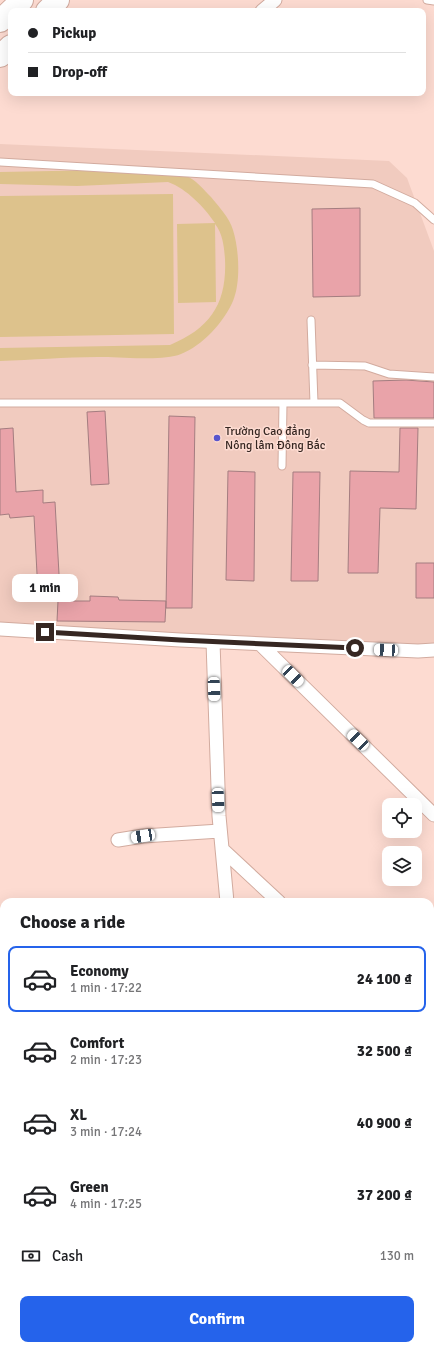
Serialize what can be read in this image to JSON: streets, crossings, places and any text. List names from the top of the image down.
{
  "places": ["Trường Cao đẳng Nông lâm Đông Bắc"],
  "page": {
    "banner": ["Pickup", "Drop-off"],
    "bubble": "1 min",
    "heading": "Choose a ride",
    "list": [
      {
        "name": "Economy",
        "note": "1 min · 17:22",
        "value": "24 100 ₫"
      },
      {
        "name": "Comfort",
        "note": "2 min · 17:23",
        "value": "32 500 ₫"
      },
      {
        "name": "XL",
        "note": "3 min · 17:24",
        "value": "40 900 ₫"
      },
      {
        "name": "Green",
        "note": "4 min · 17:25",
        "value": "37 200 ₫"
      }
    ],
    "pay": ["Cash", "130 m"],
    "buttons": "Confirm"
  }
}
